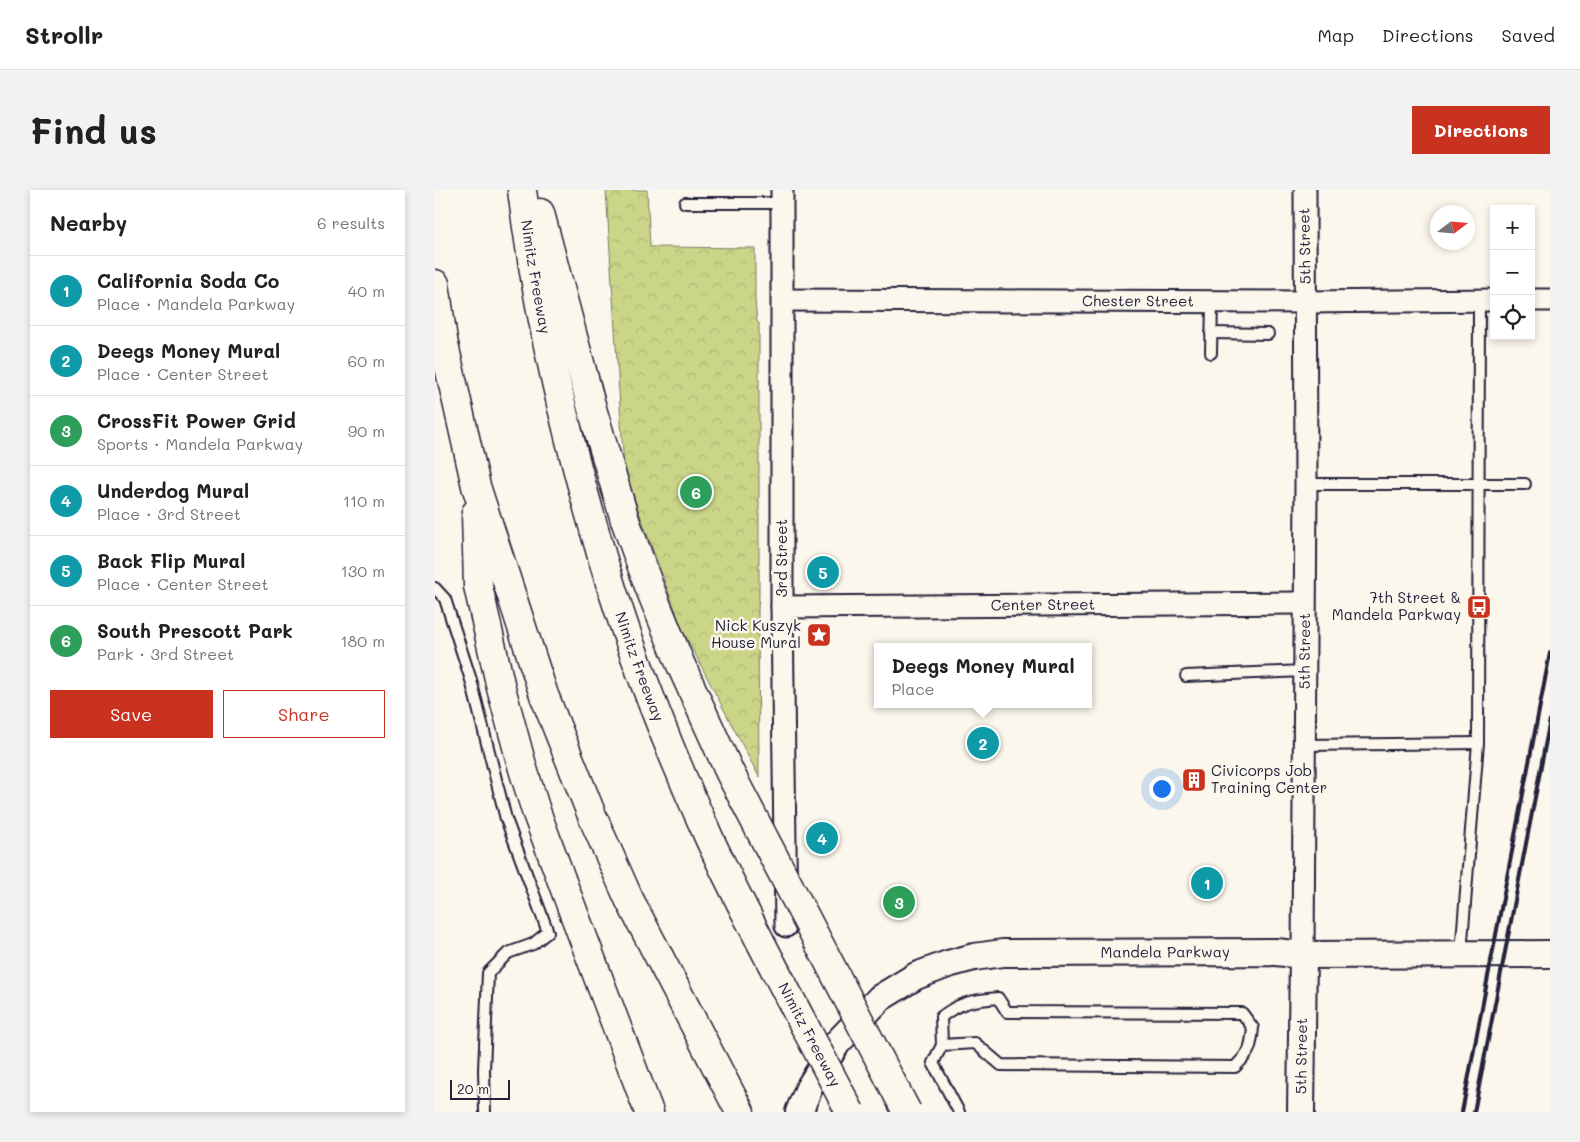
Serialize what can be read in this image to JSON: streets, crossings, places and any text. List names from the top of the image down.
{
  "streets": {
    "highway": ["Nimitz Freeway"],
    "street": [
      "5th Street",
      "Chester Street",
      "3rd Street",
      "Center Street",
      "Mandela Parkway"
    ]
  },
  "crossings": [
    ["5th Street", "Chester Street"],
    ["5th Street", "Center Street"],
    ["5th Street", "Mandela Parkway"],
    ["Chester Street", "3rd Street"],
    ["3rd Street", "Center Street"]
  ],
  "places": {
    "bus stop": ["7th Street & Mandela Parkway"],
    "place": ["Nick Kuszyk House Mural"],
    "building": ["Civicorps Job Training Center"]
  },
  "scale_bar": "20 m",
  "north": "right",
  "page": {
    "header": "Strollr",
    "nav": ["Map", "Directions", "Saved"],
    "buttons": [
      "Directions",
      ["Save", "Share"]
    ],
    "title": "Find us",
    "heading": ["Nearby", "6 results"],
    "map_buttons": ["+", "−"],
    "list": [
      {
        "mark": "1",
        "name": "California Soda Co",
        "note": "Place · Mandela Parkway",
        "value": "40 m"
      },
      {
        "mark": "2",
        "name": "Deegs Money Mural",
        "note": "Place · Center Street",
        "value": "60 m"
      },
      {
        "mark": "3",
        "name": "CrossFit Power Grid",
        "note": "Sports · Mandela Parkway",
        "value": "90 m"
      },
      {
        "mark": "4",
        "name": "Underdog Mural",
        "note": "Place · 3rd Street",
        "value": "110 m"
      },
      {
        "mark": "5",
        "name": "Back Flip Mural",
        "note": "Place · Center Street",
        "value": "130 m"
      },
      {
        "mark": "6",
        "name": "South Prescott Park",
        "note": "Park · 3rd Street",
        "value": "180 m"
      }
    ],
    "pins": [
      "6",
      "5",
      "2",
      "4",
      "1",
      "3"
    ],
    "popup": ["Deegs Money Mural", "Place"],
    "scale": "20 m"
  }
}
